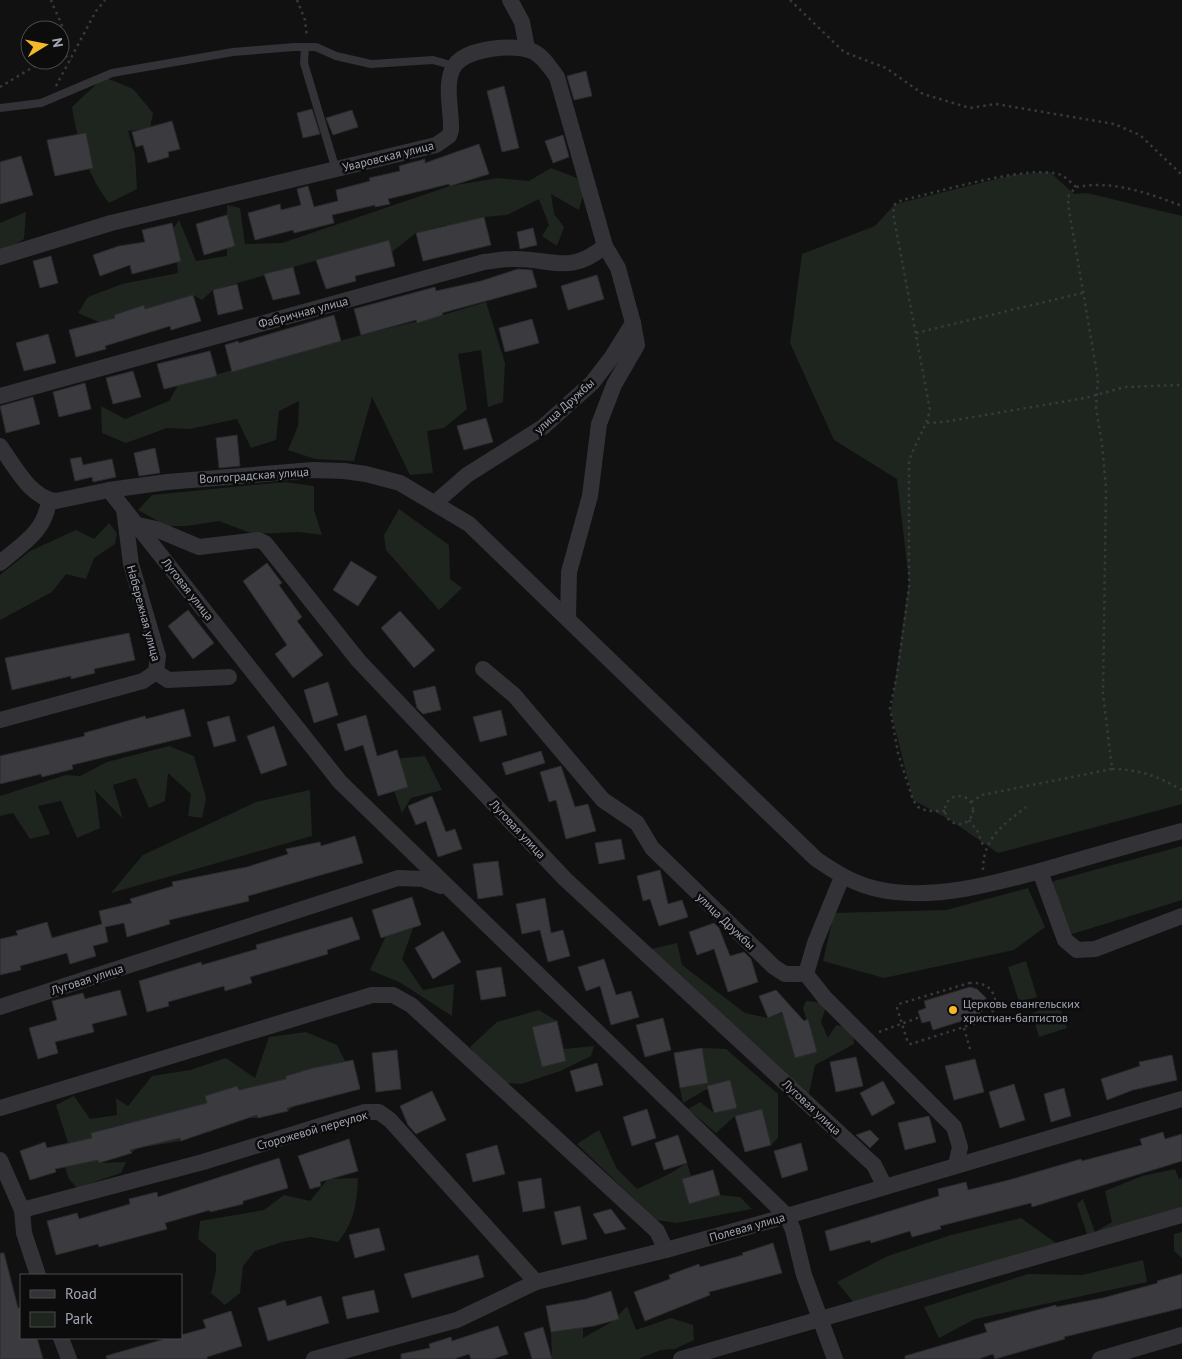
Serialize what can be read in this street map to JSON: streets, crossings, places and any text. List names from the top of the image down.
{
  "streets": {
    "street": [
      "Уваровская улица",
      "Фабричная улица",
      "улица Дружбы",
      "Волгоградская улица",
      "Луговая улица",
      "Набережная улица",
      "Сторожевой переулок",
      "Полевая улица"
    ]
  },
  "crossings": [
    ["улица Дружбы", "Волгоградская улица"],
    ["Волгоградская улица", "Луговая улица"],
    ["Луговая улица", "Набережная улица"],
    ["Луговая улица", "Полевая улица"],
    ["Сторожевой переулок", "Полевая улица"]
  ],
  "places": ["Церковь евангельских христиан-баптистов"],
  "legend": ["Road", "Park"],
  "north": "right"
}
